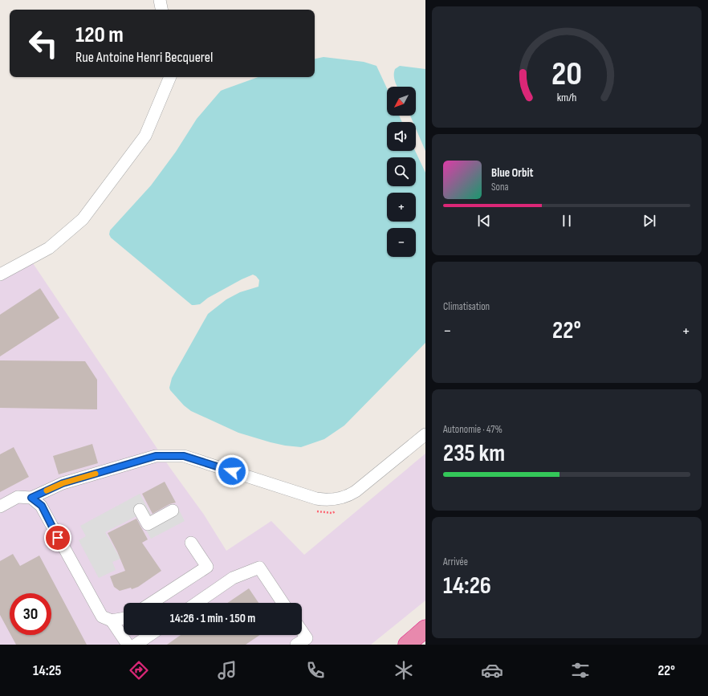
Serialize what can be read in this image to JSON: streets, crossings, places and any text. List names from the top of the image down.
{
  "north": "bottom left",
  "page": {
    "turn": ["120 m", "Rue Antoine Henri Becquerel"],
    "map_buttons": ["+", "−"],
    "song": ["Blue Orbit", "Sona"],
    "tile": [
      "Climatisation",
      ["Autonomie · 47%", "235 km"],
      ["Arrivée", "14:26"]
    ],
    "heat": ["−", "22°", "+"],
    "limit": "30",
    "trip": "14:26 · 1 min · 150 m",
    "tabs": ["14:25", "22°"],
    "gauge": ["20", "km/h"]
  }
}
